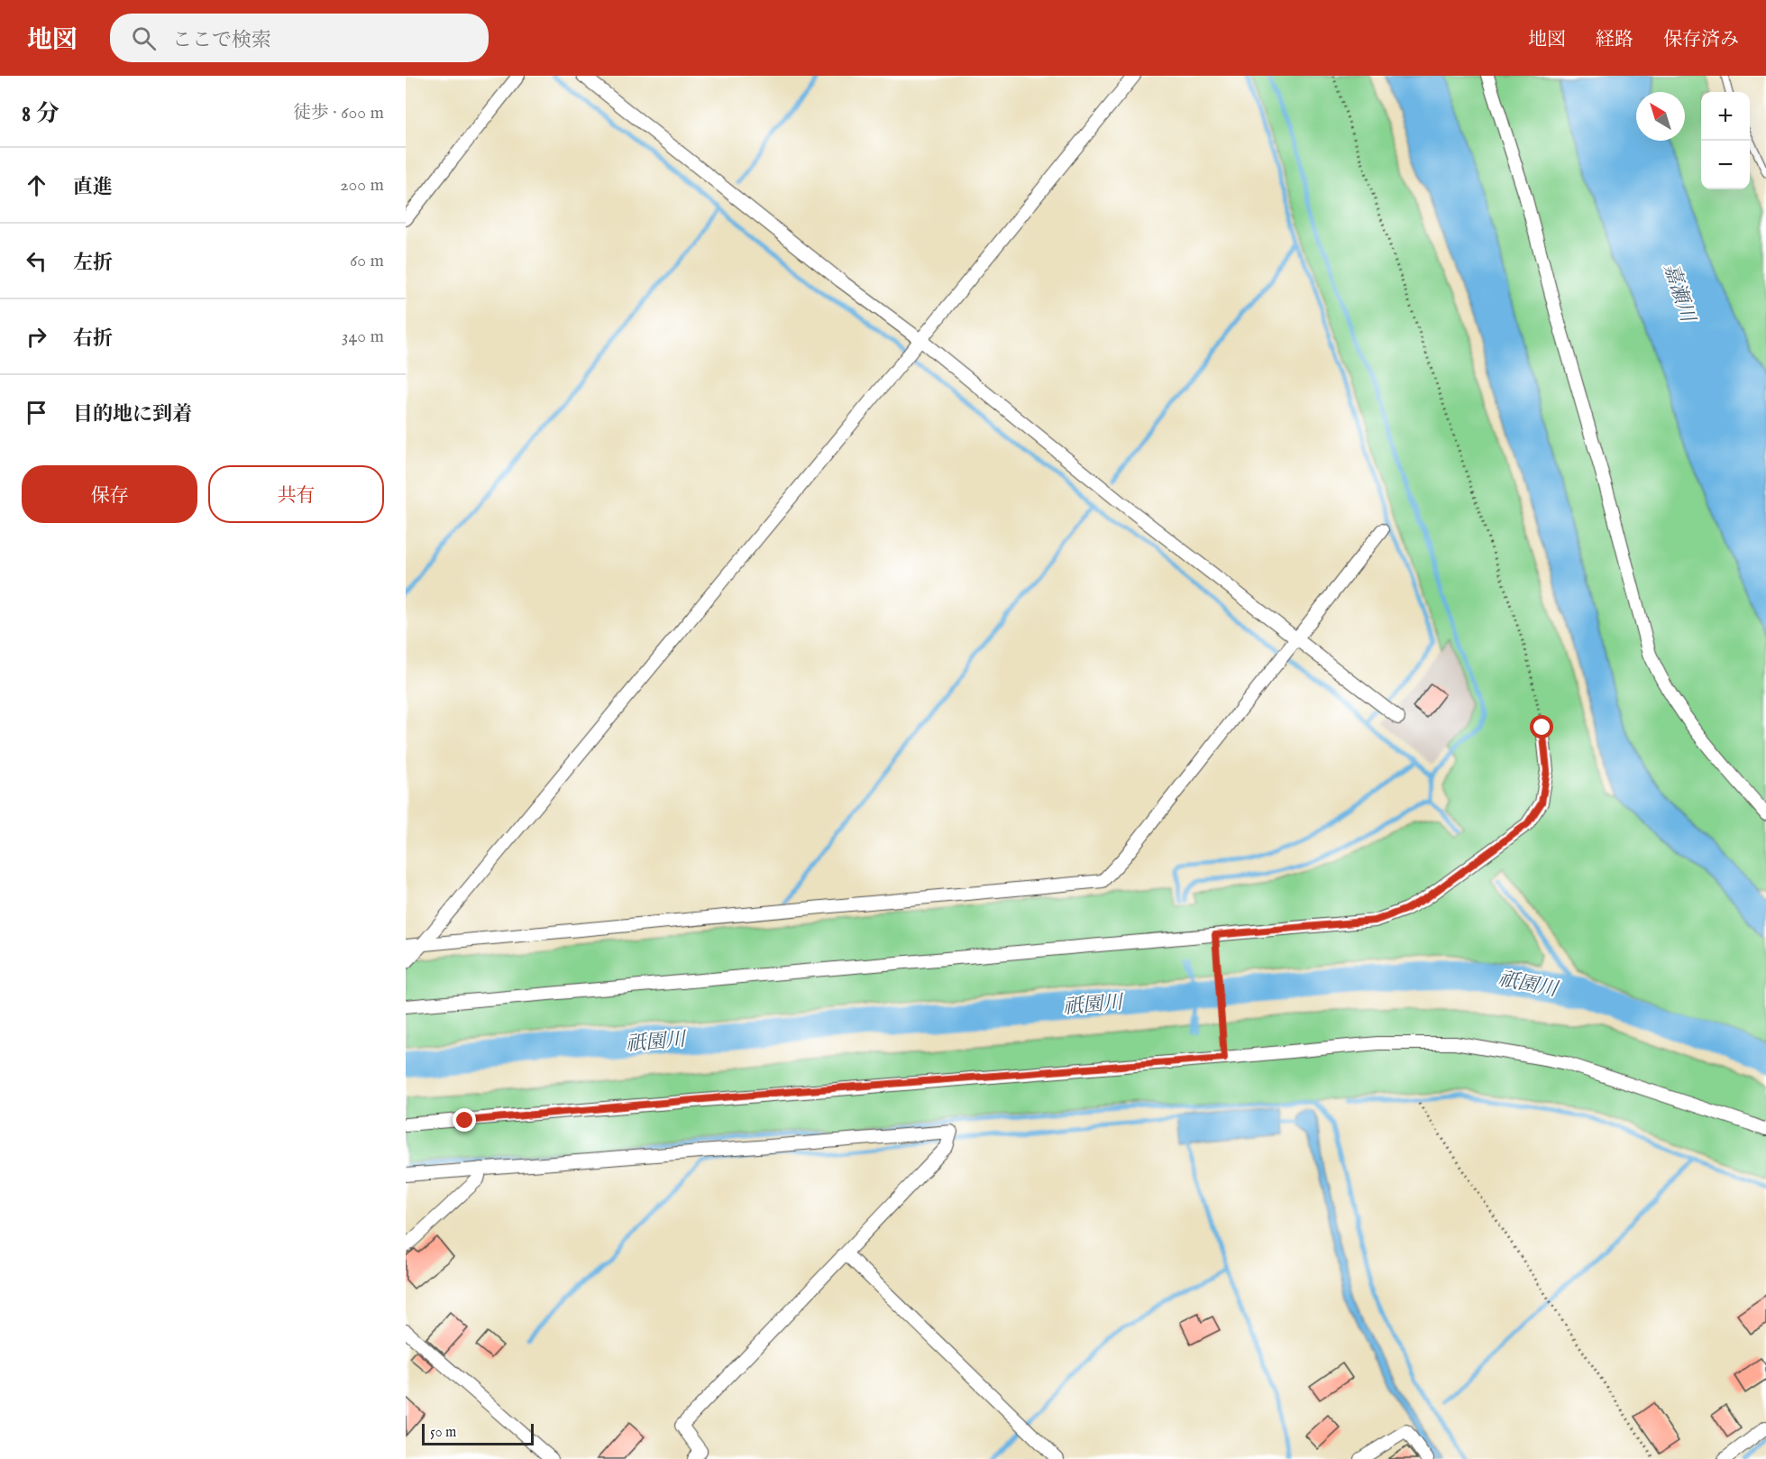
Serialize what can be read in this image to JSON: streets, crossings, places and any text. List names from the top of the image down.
{
  "water": ["嘉瀬川", "祇園川"],
  "scale_bar": "50 m",
  "north": "top left",
  "page": {
    "header": "地図",
    "search": "ここで検索",
    "nav": ["地図", "経路", "保存済み"],
    "heading": ["8 分", "徒歩 · 600 m"],
    "map_buttons": ["+", "−"],
    "list": [
      ["直進", "200 m"],
      ["左折", "60 m"],
      ["右折", "340 m"],
      "目的地に到着"
    ],
    "buttons": ["保存", "共有"],
    "scale": "50 m"
  }
}
